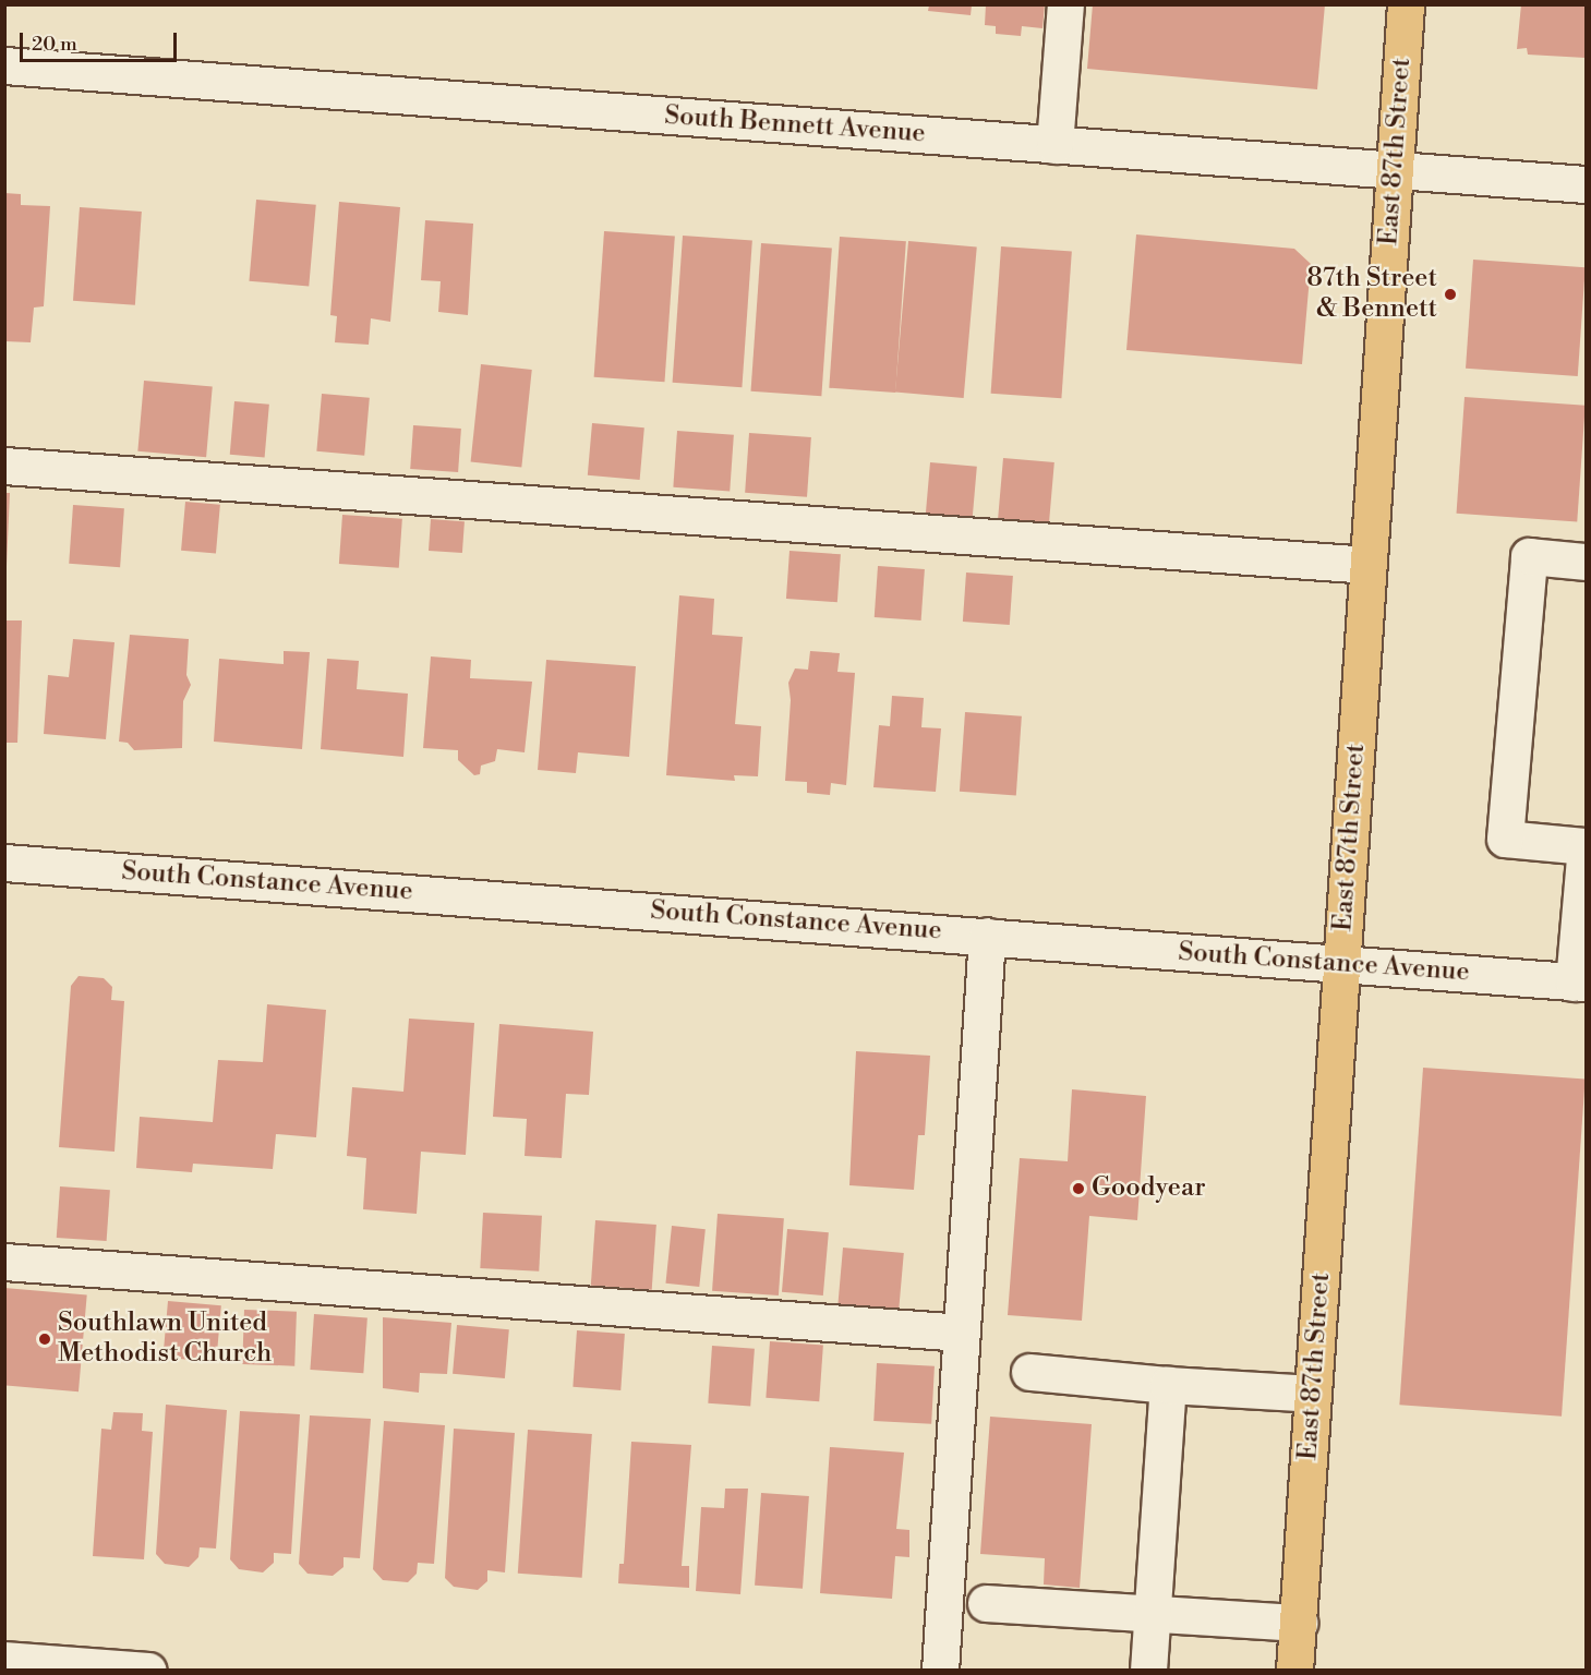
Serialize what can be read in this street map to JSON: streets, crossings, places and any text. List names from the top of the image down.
{
  "streets": {
    "main road": ["East 87th Street"],
    "street": ["South Bennett Avenue", "South Constance Avenue"]
  },
  "crossings": [
    ["South Bennett Avenue", "East 87th Street"],
    ["East 87th Street", "South Constance Avenue"]
  ],
  "places": ["87th Street & Bennett", "Goodyear", "Southlawn United Methodist Church"],
  "scale_bar": "20 m"
}
